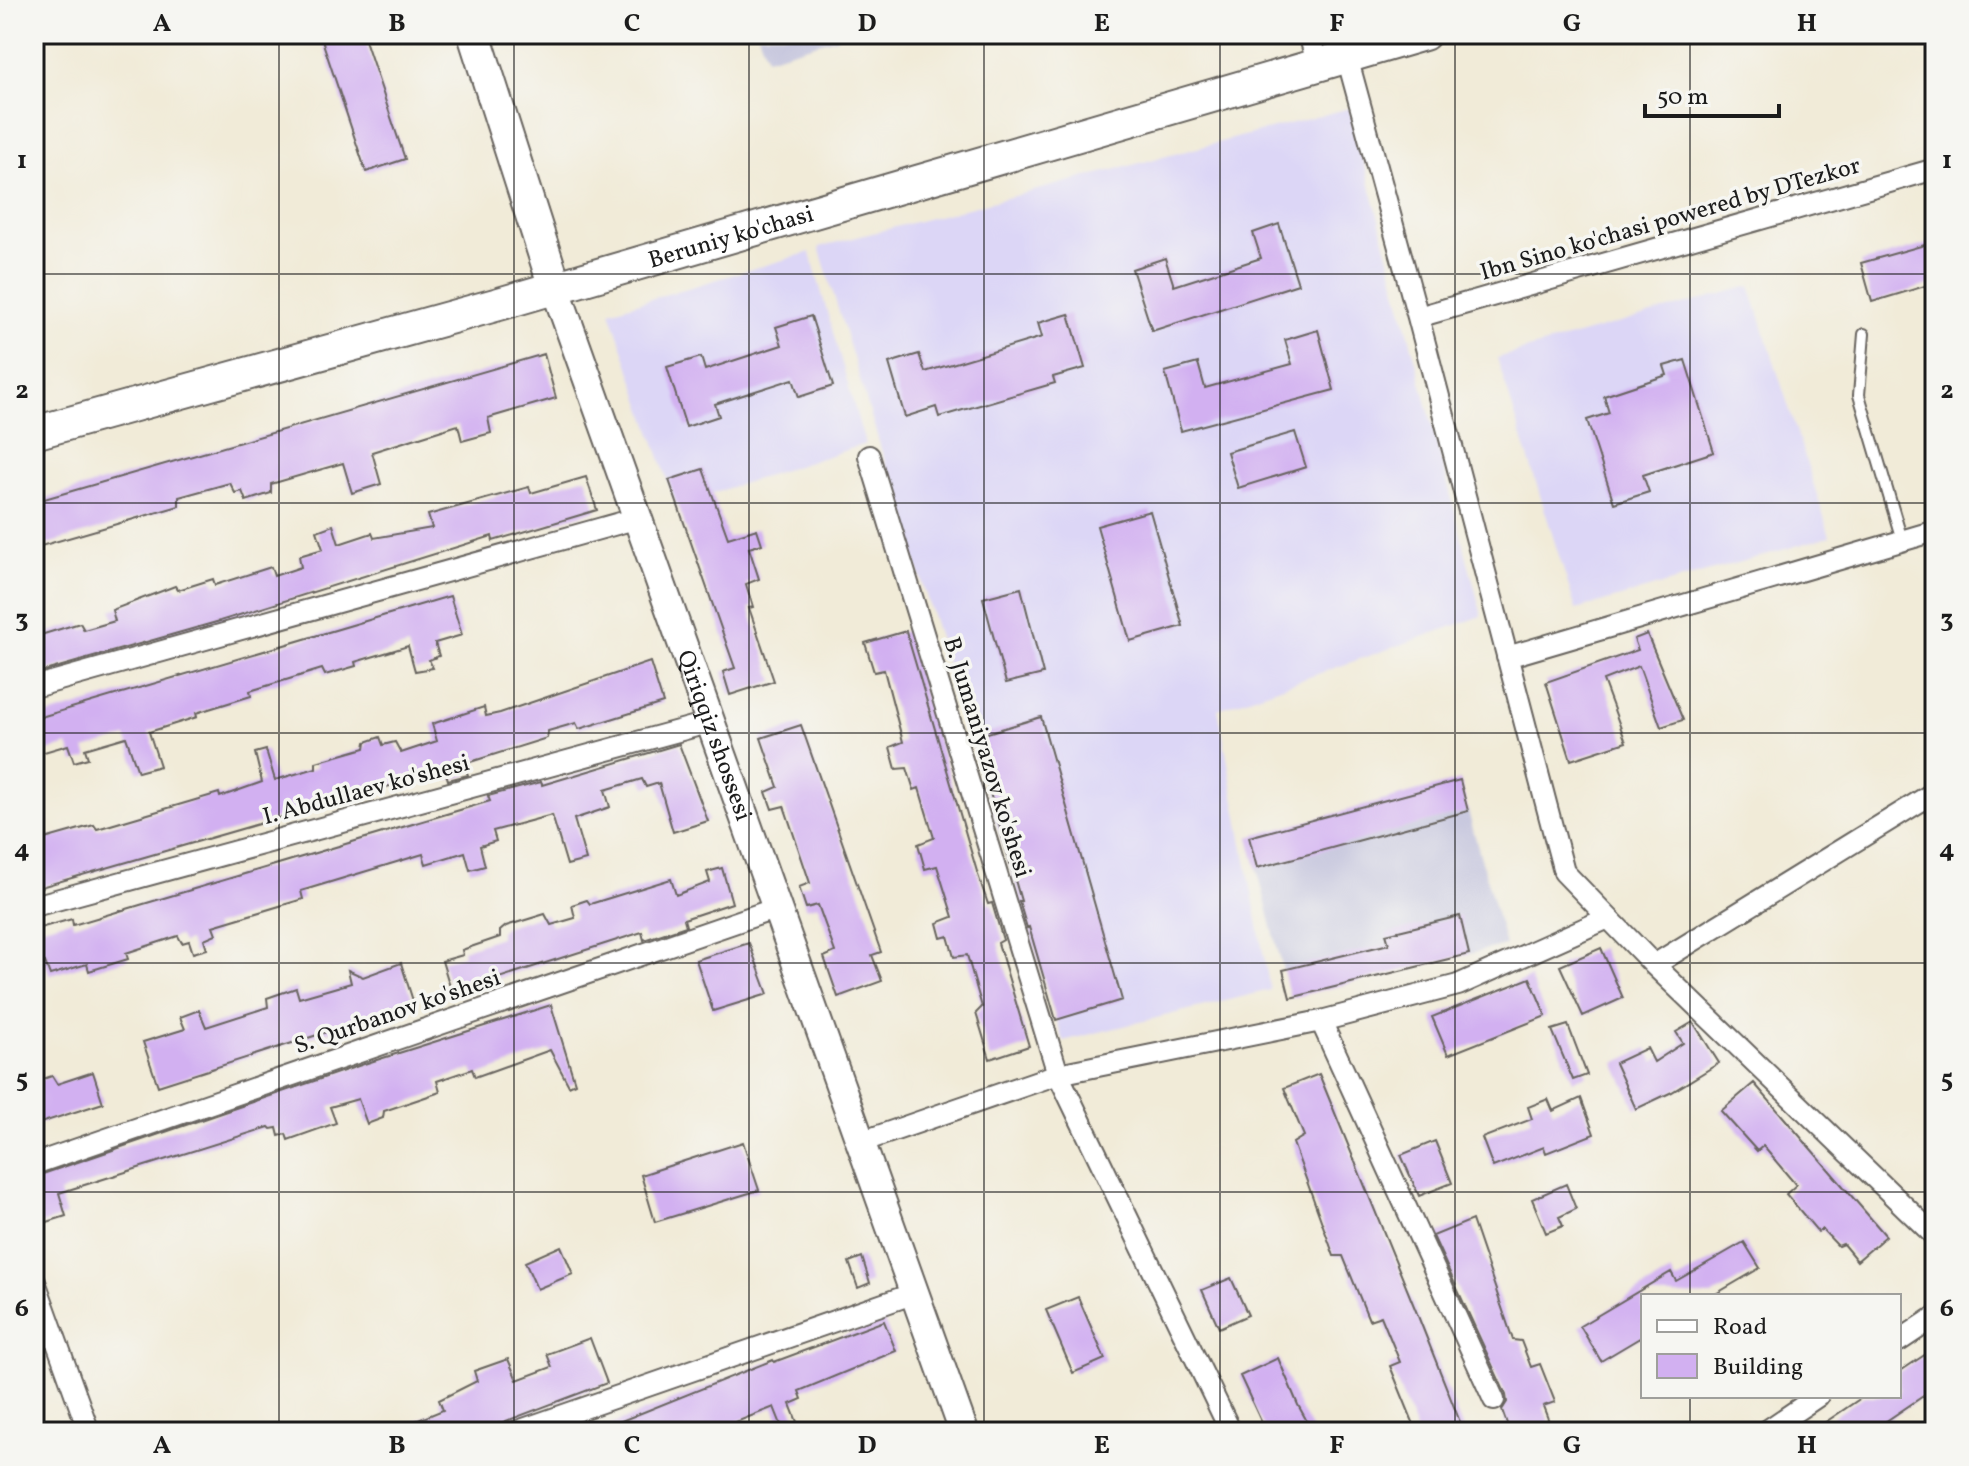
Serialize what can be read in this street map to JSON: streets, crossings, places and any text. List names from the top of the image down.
{
  "streets": {
    "main road": ["Beruniy ko'chasi", "Qiriqqiz shossesi"],
    "street": [
      "Ibn Sino ko'chasi powered by DTezkor",
      "B. Jumaniyazov ko'shesi",
      "I. Abdullaev ko'shesi",
      "S. Qurbanov ko'shesi"
    ]
  },
  "crossings": [
    ["Beruniy ko'chasi", "Qiriqqiz shossesi"],
    ["Qiriqqiz shossesi", "I. Abdullaev ko'shesi"],
    ["Qiriqqiz shossesi", "S. Qurbanov ko'shesi"]
  ],
  "legend": ["Road", "Building"],
  "scale_bar": "50 m",
  "grid": {
    "columns": [
      "A",
      "B",
      "C",
      "D",
      "E",
      "F",
      "G",
      "H"
    ],
    "rows": [
      "1",
      "2",
      "3",
      "4",
      "5",
      "6"
    ]
  }
}
